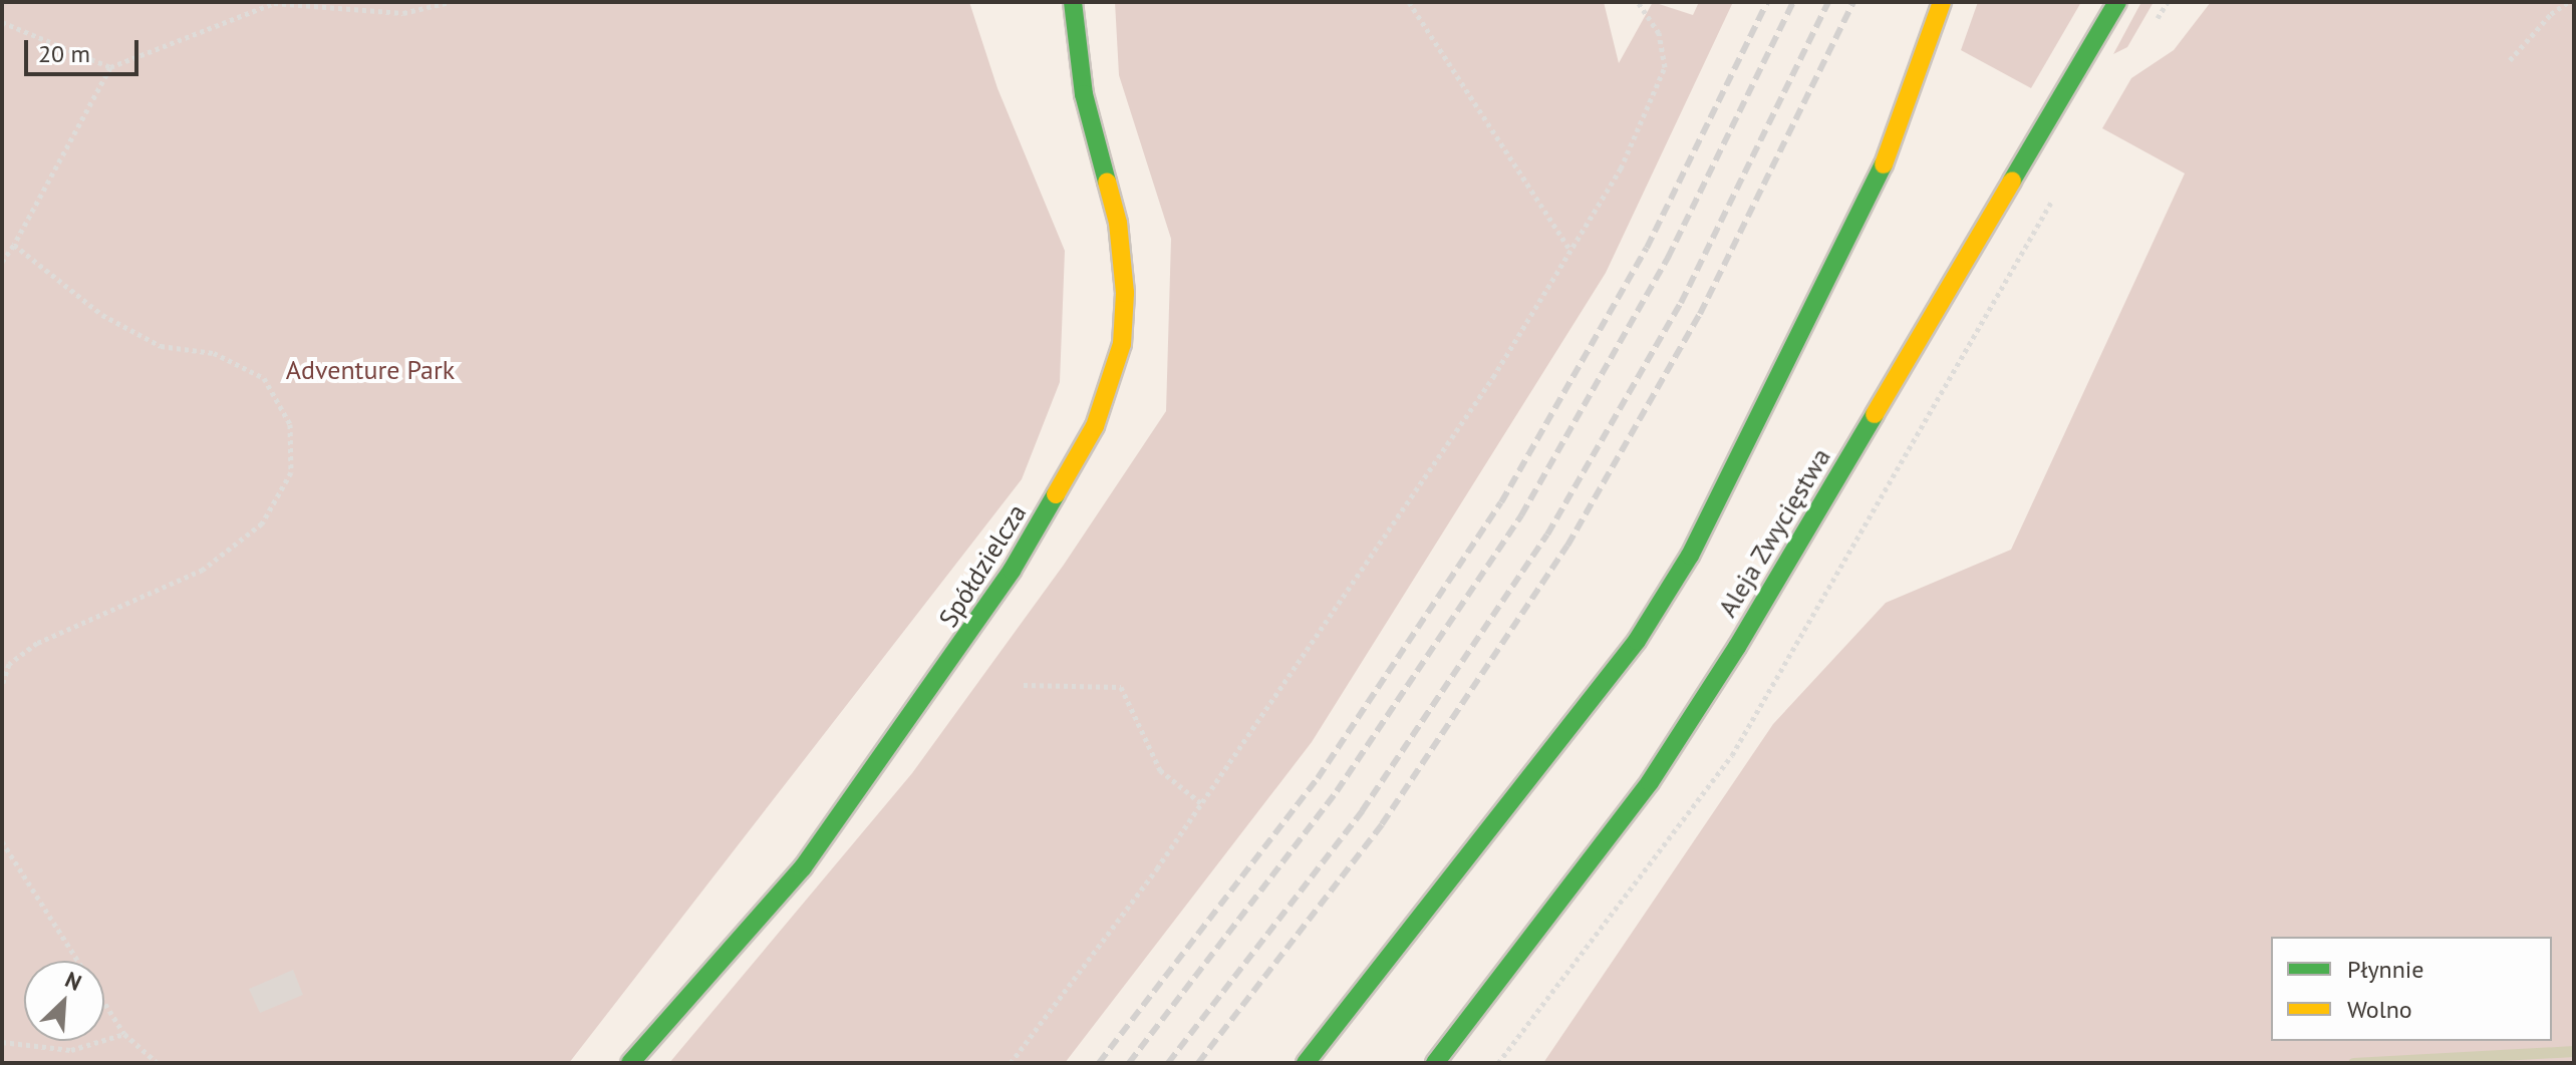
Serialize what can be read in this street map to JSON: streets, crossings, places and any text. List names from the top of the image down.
{
  "streets": {
    "main road": ["Aleja Zwycięstwa", "Spółdzielcza"]
  },
  "parks": ["Adventure Park"],
  "legend": ["Płynnie", "Wolno"],
  "scale_bar": "20 m",
  "north": "top right"
}
